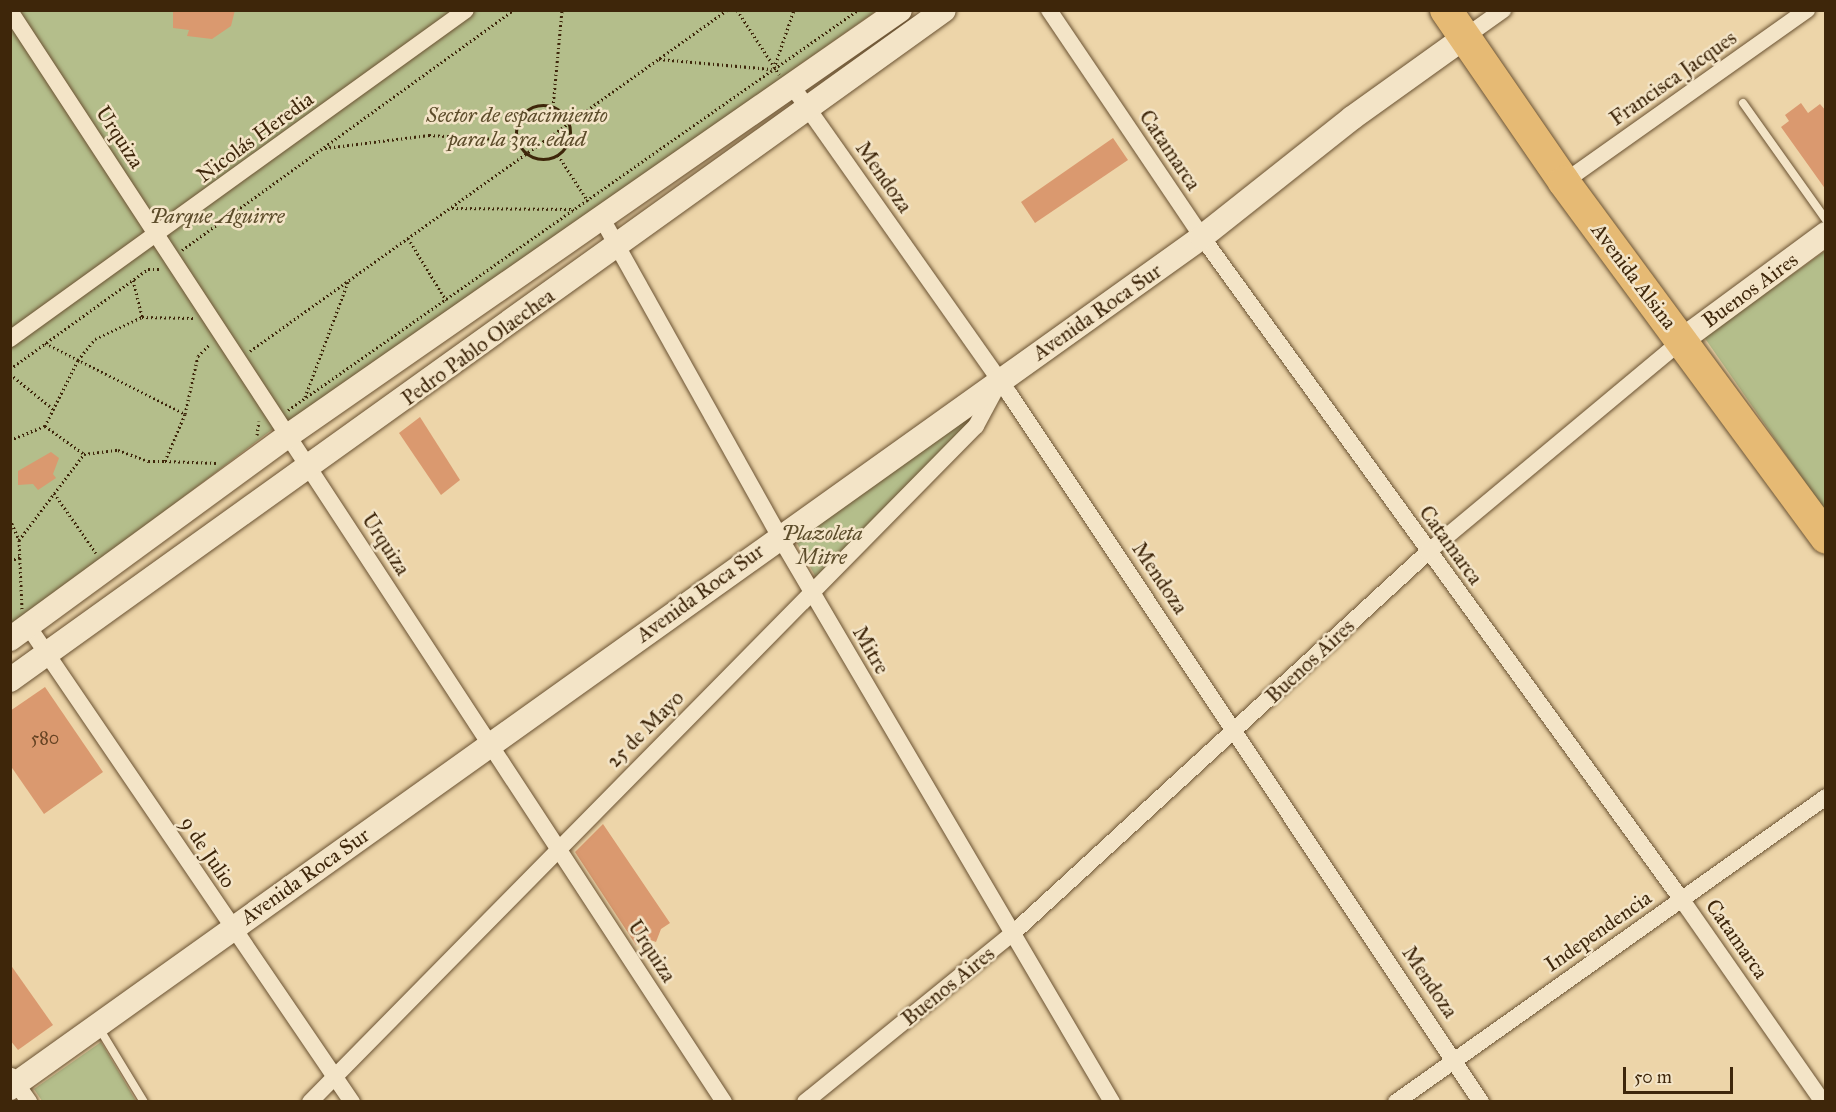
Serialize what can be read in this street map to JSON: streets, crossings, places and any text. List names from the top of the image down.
{
  "streets": {
    "highway": ["Avenida Alsina"],
    "street": [
      "Francisca Jacques",
      "Urquiza",
      "Nicolás Heredia",
      "Catamarca",
      "Mendoza",
      "Buenos Aires",
      "Avenida Roca Sur",
      "Pedro Pablo Olaechea",
      "Mitre",
      "25 de Mayo",
      "9 de Julio",
      "Independencia"
    ]
  },
  "crossings": [
    ["Francisca Jacques", "Avenida Alsina"],
    ["Urquiza", "Nicolás Heredia"],
    ["Urquiza", "Avenida Roca Sur"],
    ["Urquiza", "Pedro Pablo Olaechea"],
    ["Urquiza", "25 de Mayo"],
    ["Catamarca", "Buenos Aires"],
    ["Catamarca", "Avenida Roca Sur"],
    ["Catamarca", "Independencia"],
    ["Mendoza", "Buenos Aires"],
    ["Mendoza", "Avenida Roca Sur"],
    ["Mendoza", "Pedro Pablo Olaechea"],
    ["Mendoza", "25 de Mayo"],
    ["Mendoza", "Independencia"],
    ["Avenida Alsina", "Buenos Aires"],
    ["Avenida Alsina", "Avenida Roca Sur"],
    ["Buenos Aires", "Mitre"],
    ["Avenida Roca Sur", "Mitre"],
    ["Avenida Roca Sur", "25 de Mayo"],
    ["Avenida Roca Sur", "9 de Julio"],
    ["Pedro Pablo Olaechea", "Mitre"],
    ["Pedro Pablo Olaechea", "9 de Julio"],
    ["Mitre", "25 de Mayo"],
    ["25 de Mayo", "9 de Julio"]
  ],
  "parks": ["Sector de espacimiento para la 3ra. edad", "Parque Aguirre", "Plazoleta Mitre"],
  "house_numbers": ["580"],
  "scale_bar": "50 m"
}
